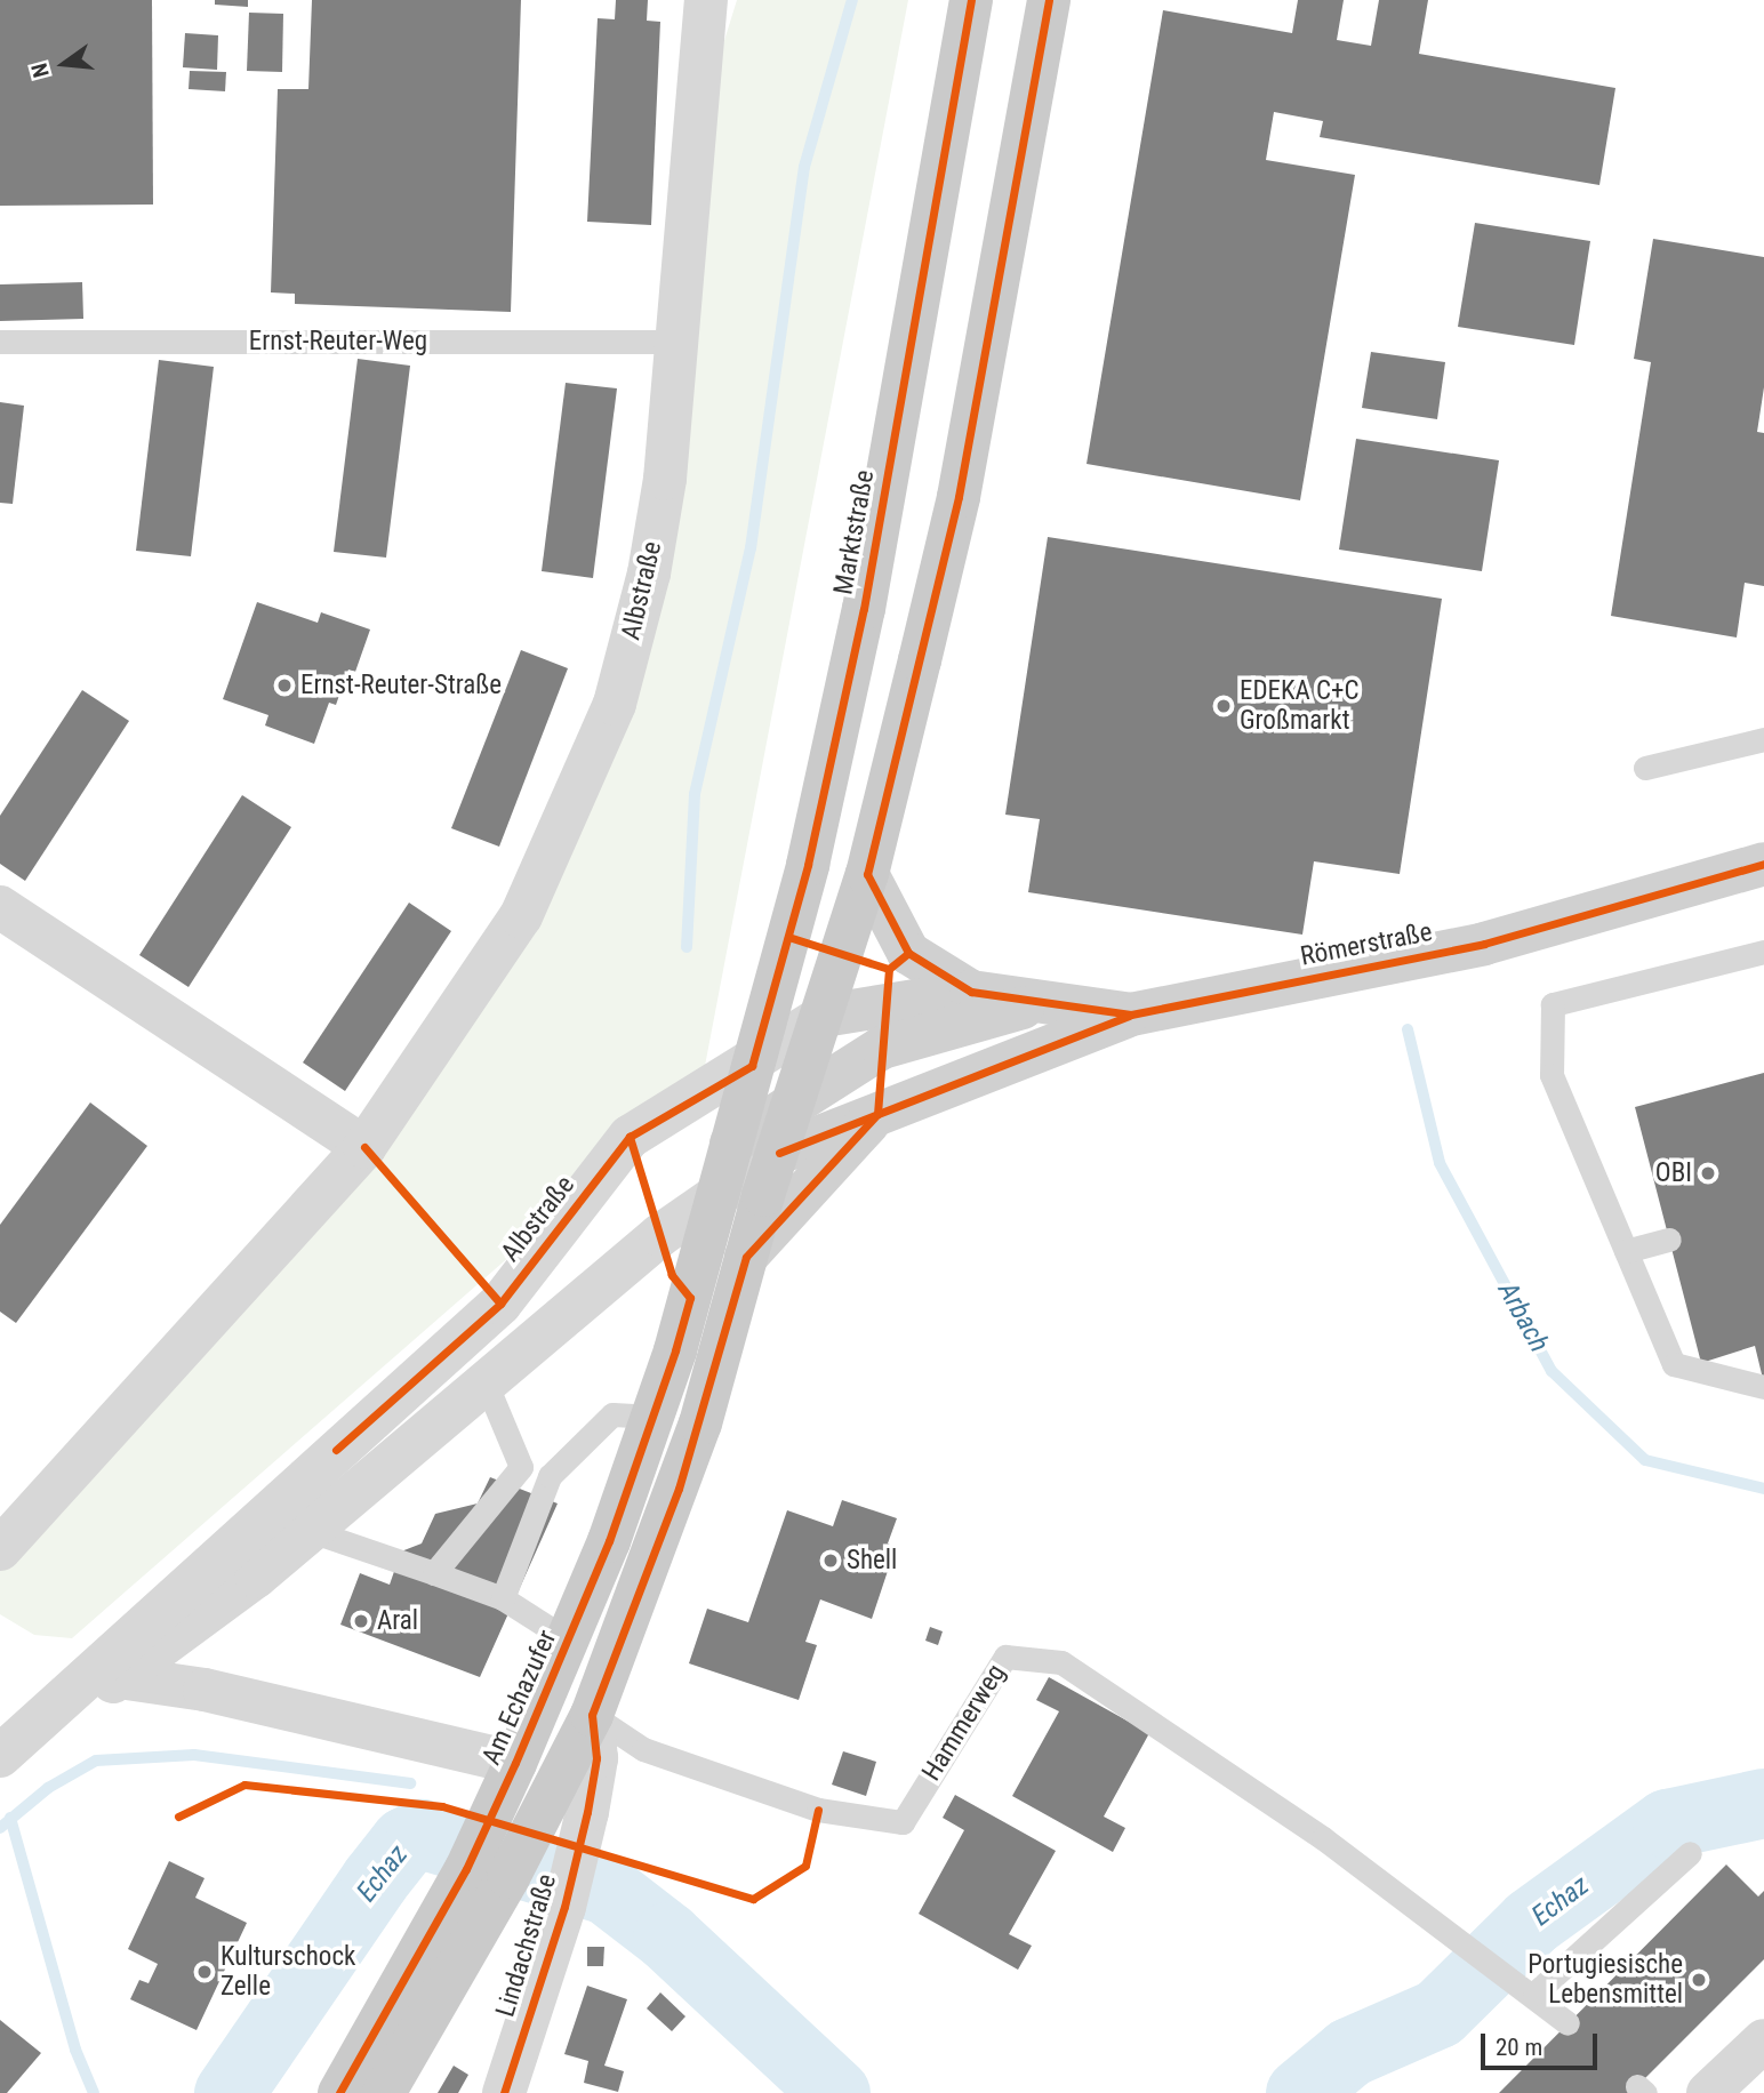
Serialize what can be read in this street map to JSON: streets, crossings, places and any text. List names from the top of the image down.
{
  "streets": {
    "main road": ["Marktstraße", "Römerstraße", "Am Echazufer"],
    "street": ["Albstraße", "Lindachstraße"],
    "lane": ["Ernst-Reuter-Weg", "Hammerweg"]
  },
  "crossings": [
    ["Ernst-Reuter-Weg", "Albstraße"],
    ["Marktstraße", "Albstraße"],
    ["Marktstraße", "Am Echazufer"],
    ["Albstraße", "Römerstraße"],
    ["Albstraße", "Am Echazufer"],
    ["Römerstraße", "Am Echazufer"],
    ["Hammerweg", "Lindachstraße"]
  ],
  "water": ["Arbach", "Echaz"],
  "places": [
    "Ernst-Reuter-Straße",
    "EDEKA C+C Großmarkt",
    "OBI",
    "Shell",
    "Aral",
    "Kulturschock Zelle",
    "Portugiesische Lebensmittel"
  ],
  "scale_bar": "20 m",
  "north": "left"
}
